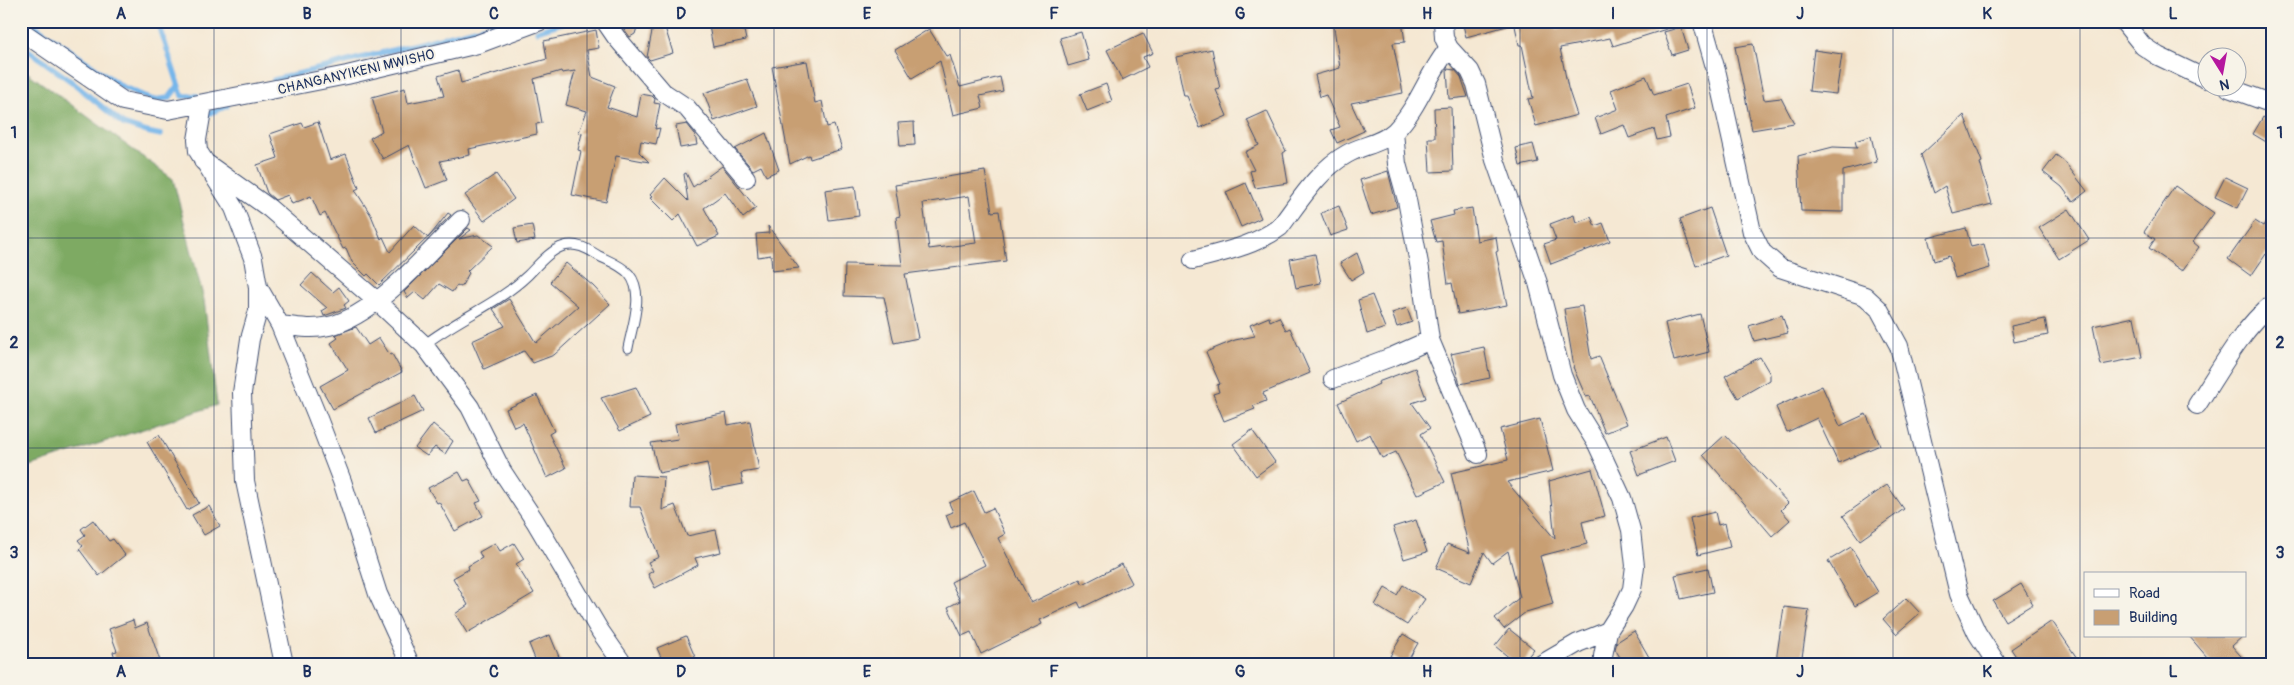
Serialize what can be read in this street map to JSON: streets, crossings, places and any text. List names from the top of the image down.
{
  "streets": {
    "street": ["CHANGANYIKENI MWISHO"]
  },
  "legend": ["Road", "Building"],
  "north": "bottom",
  "grid": {
    "columns": [
      "A",
      "B",
      "C",
      "D",
      "E",
      "F",
      "G",
      "H",
      "I",
      "J",
      "K",
      "L"
    ],
    "rows": ["1", "2", "3"]
  }
}
